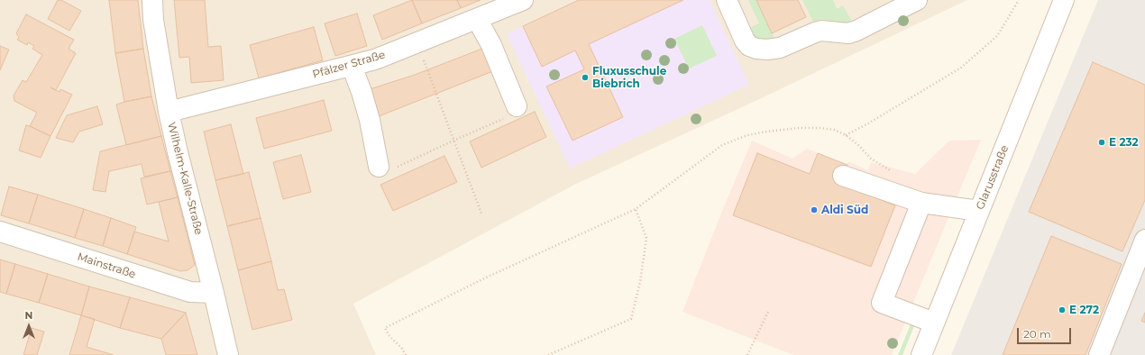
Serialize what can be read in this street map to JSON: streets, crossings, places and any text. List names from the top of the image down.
{
  "streets": {
    "street": [
      "Pfälzer Straße",
      "Glarusstraße",
      "Wilhelm-Kalle-Straße",
      "Mainstraße"
    ]
  },
  "crossings": [
    ["Pfälzer Straße", "Wilhelm-Kalle-Straße"],
    ["Wilhelm-Kalle-Straße", "Mainstraße"]
  ],
  "places": [
    "Fluxusschule Biebrich",
    "E 232",
    "Aldi Süd",
    "E 272"
  ],
  "scale_bar": "20 m",
  "north": "top"
}
